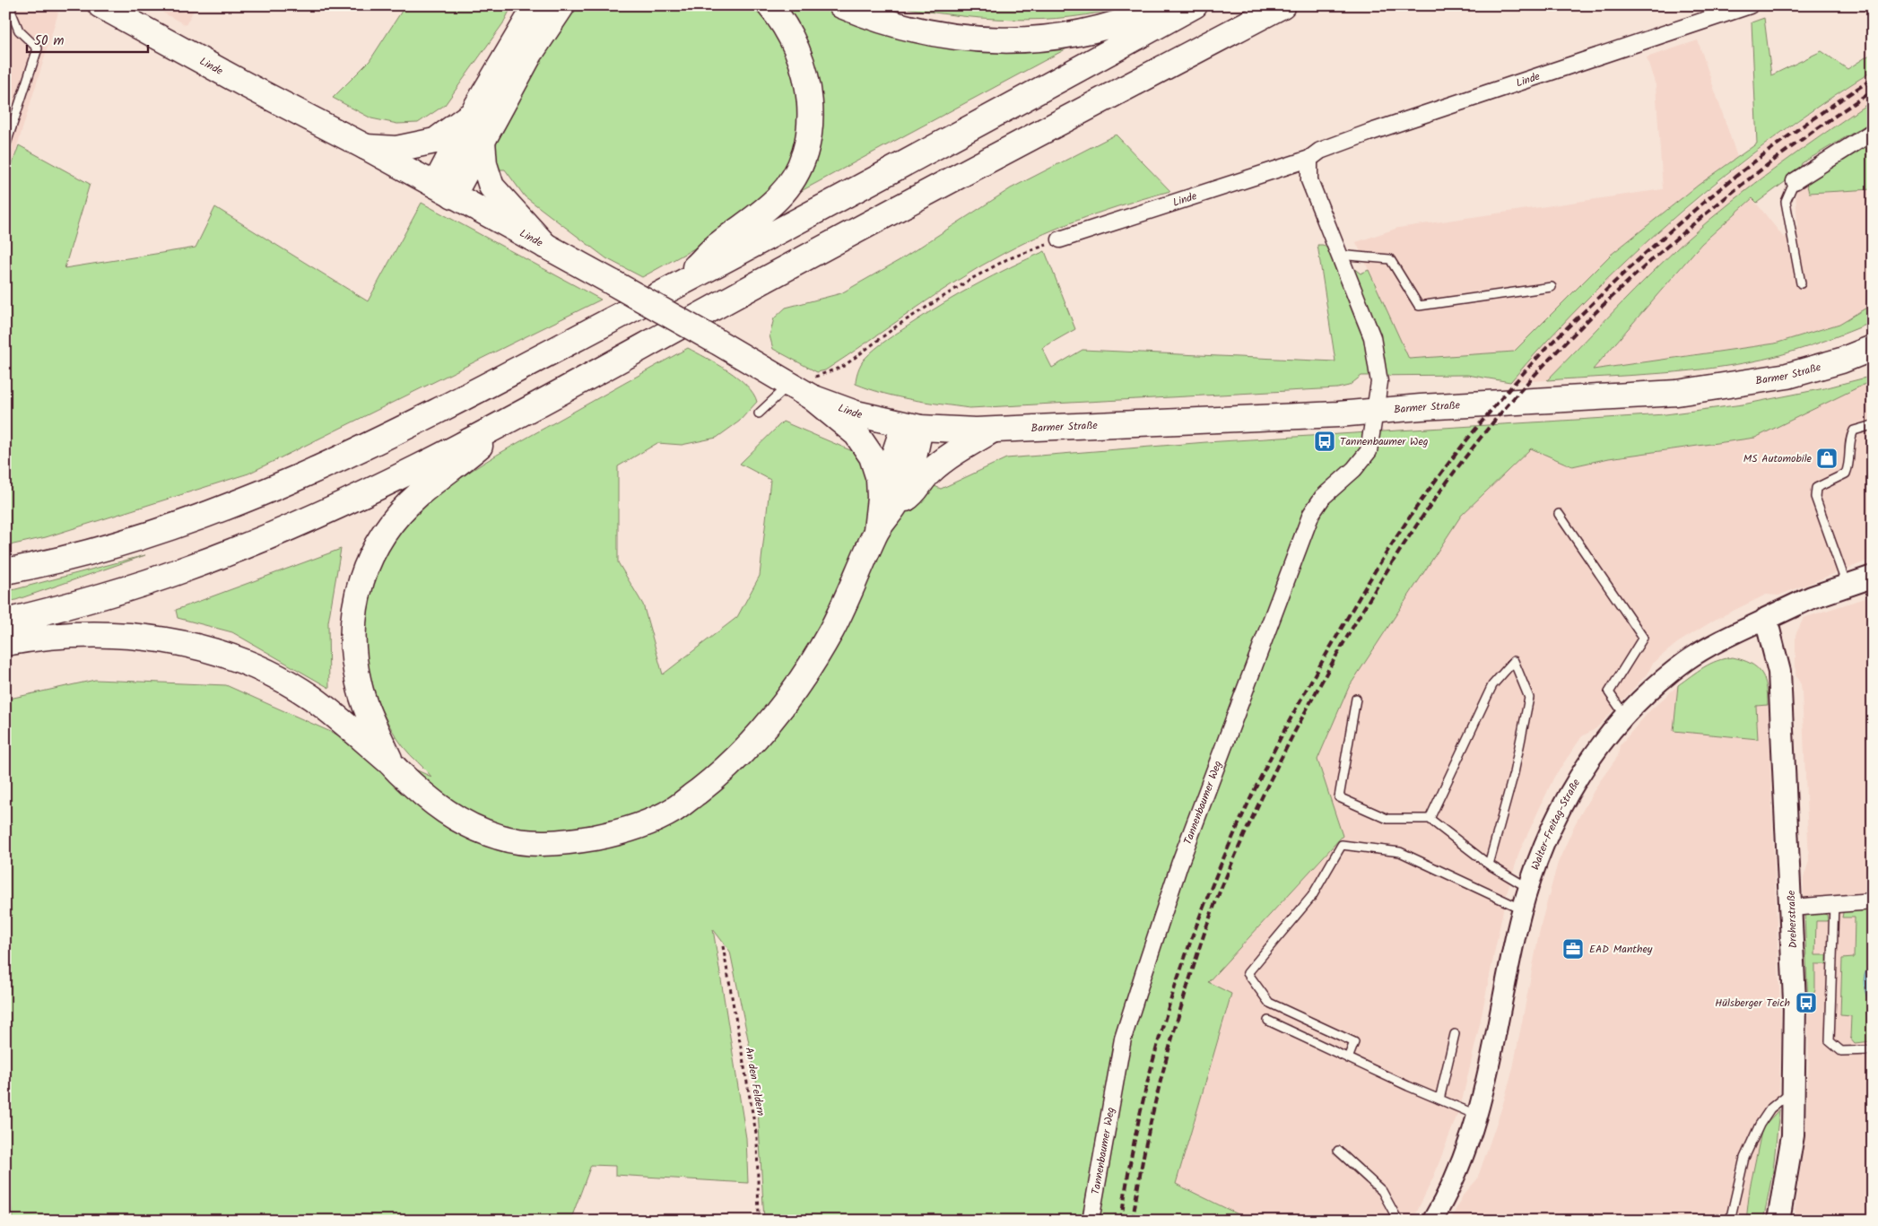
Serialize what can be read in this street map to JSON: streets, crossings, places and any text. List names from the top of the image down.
{
  "streets": {
    "main road": [
      "Linde",
      "Barmer Straße",
      "Walter-Freitag-Straße",
      "Dreherstraße"
    ],
    "street": ["Tannenbaumer Weg"],
    "path": ["An den Feldern"]
  },
  "crossings": [
    ["Linde", "Barmer Straße"],
    ["Barmer Straße", "Tannenbaumer Weg"],
    ["Walter-Freitag-Straße", "Dreherstraße"]
  ],
  "places": {
    "bus stop": ["Tannenbaumer Weg", "Hülsberger Teich"],
    "shop": ["MS Automobile"],
    "office": ["EAD Manthey"]
  },
  "scale_bar": "50 m"
}
